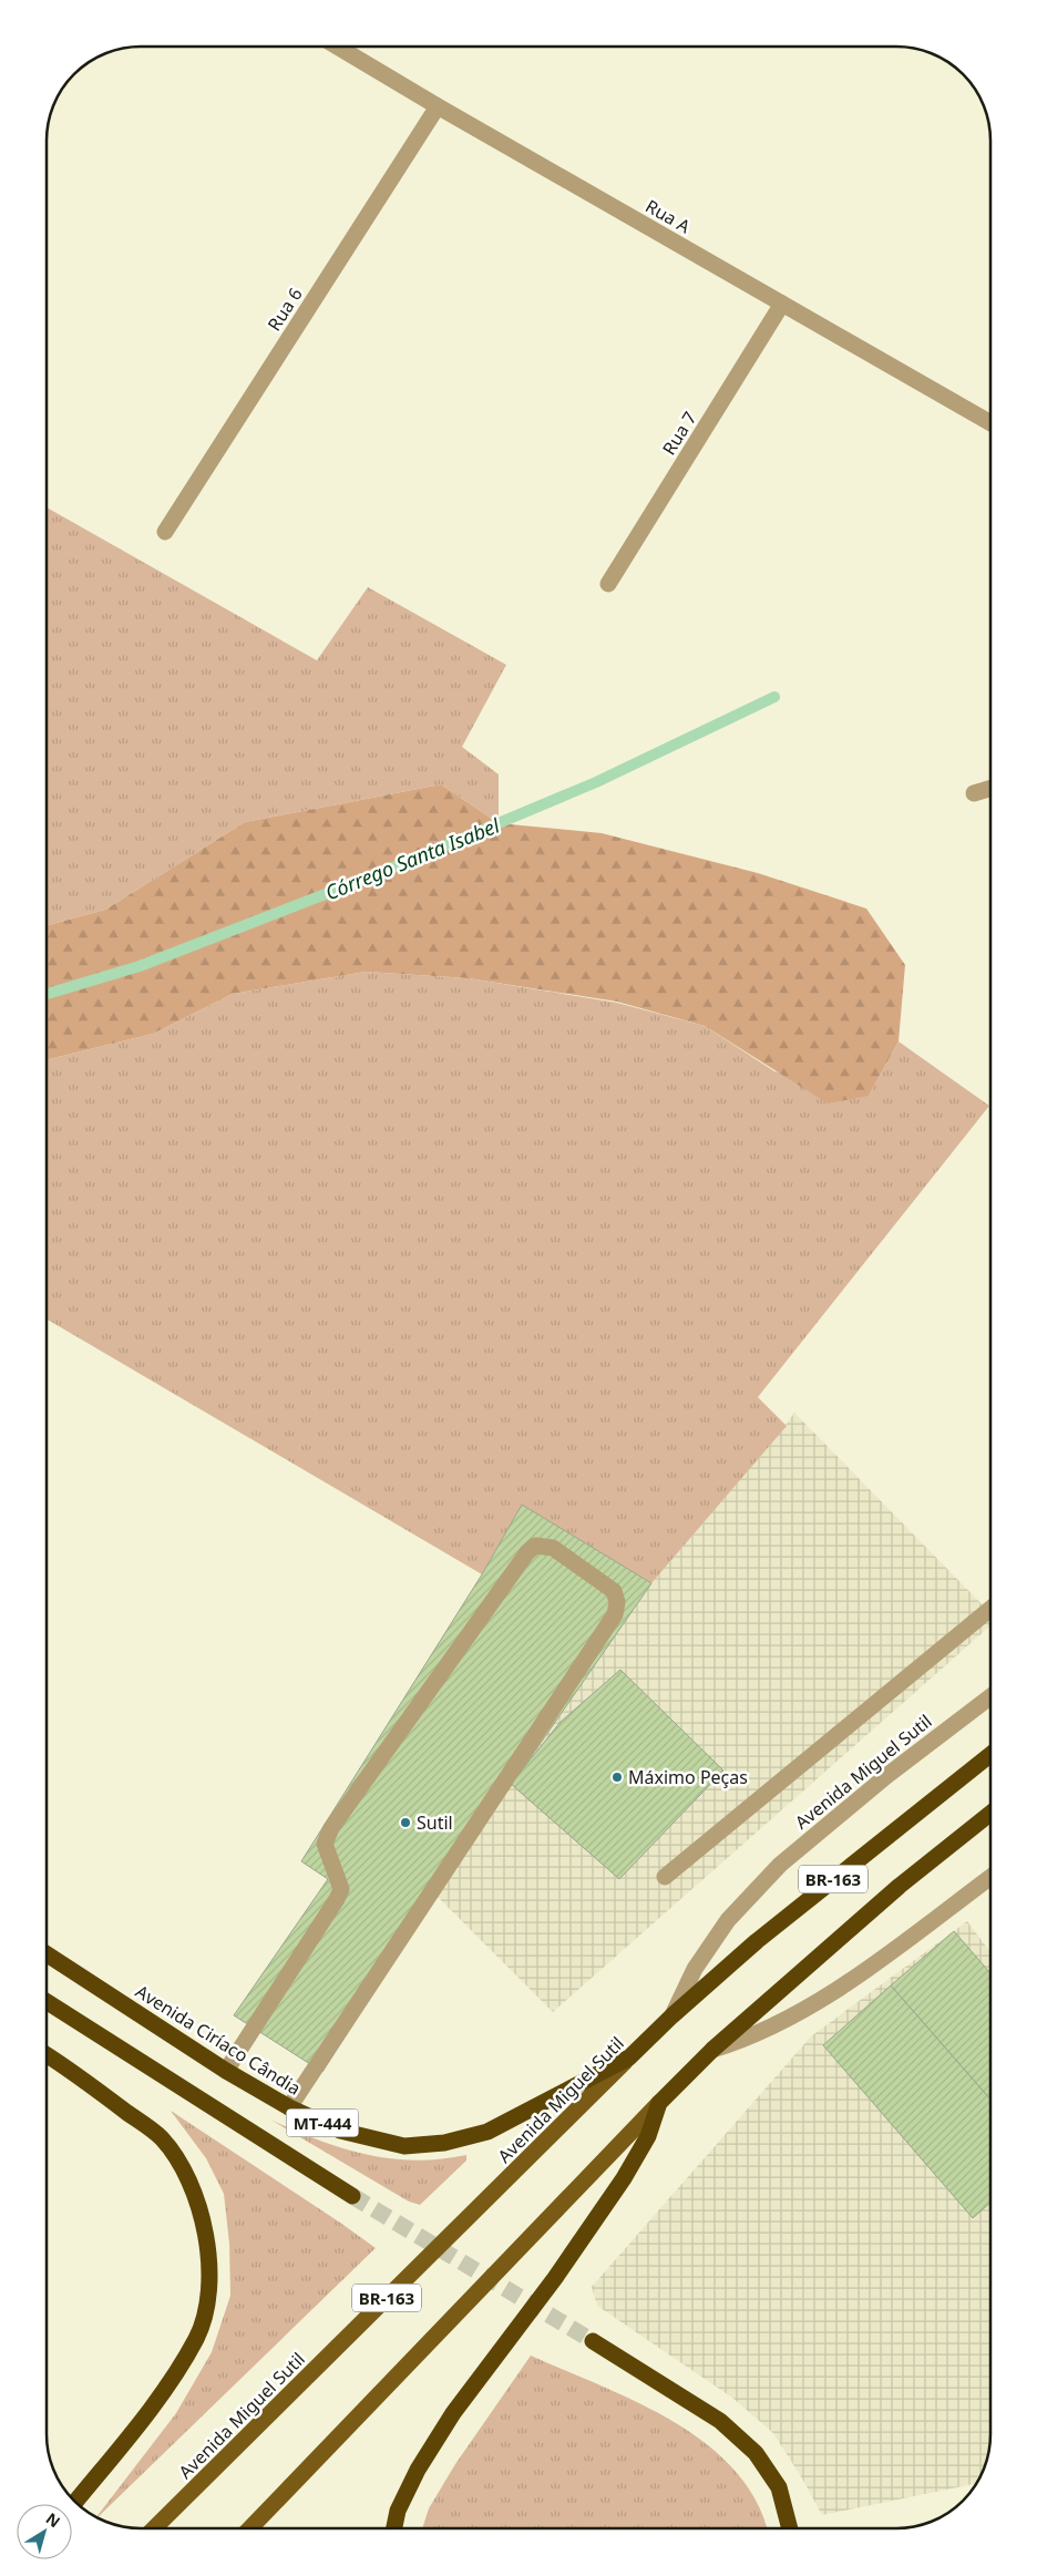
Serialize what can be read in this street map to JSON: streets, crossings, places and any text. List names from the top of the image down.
{
  "streets": {
    "highway": [
      "Avenida Miguel Sutil",
      "BR-163",
      "Avenida Ciríaco Cândia",
      "MT-444"
    ],
    "street": ["Rua A", "Rua 6", "Rua 7"]
  },
  "crossings": [
    ["Rua A", "Rua 6"],
    ["Rua A", "Rua 7"],
    ["Avenida Miguel Sutil", "BR-163"],
    ["Avenida Miguel Sutil", "Avenida Ciríaco Cândia"]
  ],
  "water": ["Córrego Santa Isabel"],
  "places": ["Máximo Peças", "Sutil"],
  "north": "top right"
}
